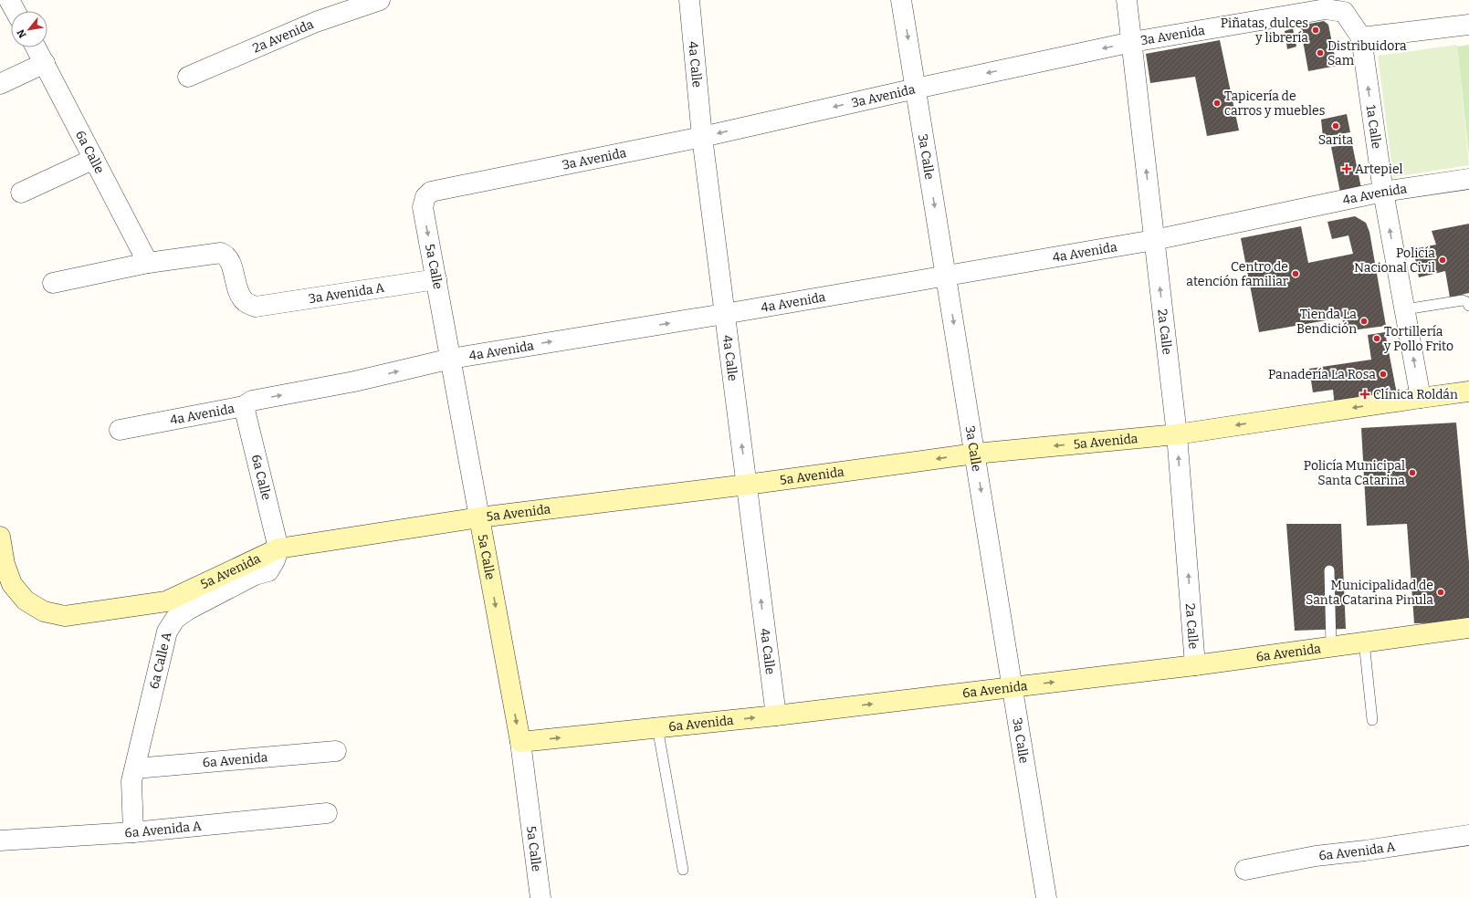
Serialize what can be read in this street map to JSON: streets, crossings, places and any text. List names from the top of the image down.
{
  "streets": {
    "street": [
      "2a Avenida",
      "3a Avenida",
      "4a Calle",
      "1a Calle",
      "6a Calle",
      "3a Calle",
      "4a Avenida",
      "5a Calle",
      "3a Avenida A",
      "2a Calle",
      "5a Avenida",
      "6a Avenida",
      "6a Calle A",
      "6a Avenida A"
    ]
  },
  "crossings": [
    ["3a Avenida", "4a Calle"],
    ["3a Avenida", "1a Calle"],
    ["3a Avenida", "3a Calle"],
    ["3a Avenida", "5a Calle"],
    ["3a Avenida", "2a Calle"],
    ["4a Calle", "4a Avenida"],
    ["4a Calle", "5a Avenida"],
    ["4a Calle", "6a Avenida"],
    ["1a Calle", "4a Avenida"],
    ["1a Calle", "5a Avenida"],
    ["6a Calle", "4a Avenida"],
    ["6a Calle", "3a Avenida A"],
    ["6a Calle", "5a Avenida"],
    ["6a Calle", "6a Calle A"],
    ["3a Calle", "4a Avenida"],
    ["3a Calle", "5a Avenida"],
    ["3a Calle", "6a Avenida"],
    ["4a Avenida", "5a Calle"],
    ["4a Avenida", "2a Calle"],
    ["5a Calle", "3a Avenida A"],
    ["5a Calle", "5a Avenida"],
    ["5a Calle", "6a Avenida"],
    ["2a Calle", "5a Avenida"],
    ["2a Calle", "6a Avenida"],
    ["5a Avenida", "6a Calle A"],
    ["6a Avenida", "6a Calle A"],
    ["6a Calle A", "6a Avenida A"]
  ],
  "one_way": [
    "3a Avenida",
    "4a Calle",
    "1a Calle",
    "3a Calle",
    "4a Avenida",
    "5a Calle",
    "2a Calle",
    "5a Avenida",
    "6a Avenida"
  ],
  "places": {
    "other": [
      "Piñatas, dulces y librería",
      "Distribuidora Sam",
      "Tapicería de carros y muebles",
      "Sarita",
      "Policía Nacional Civil",
      "Centro de atención familiar",
      "Tienda La Bendición",
      "Tortillería y Pollo Frito",
      "Panadería La Rosa",
      "Policía Municipal Santa Catarina",
      "Municipalidad de Santa Catarina Pinula"
    ],
    "health": ["Artepiel", "Clínica Roldán"]
  },
  "north": "bottom left"
}
